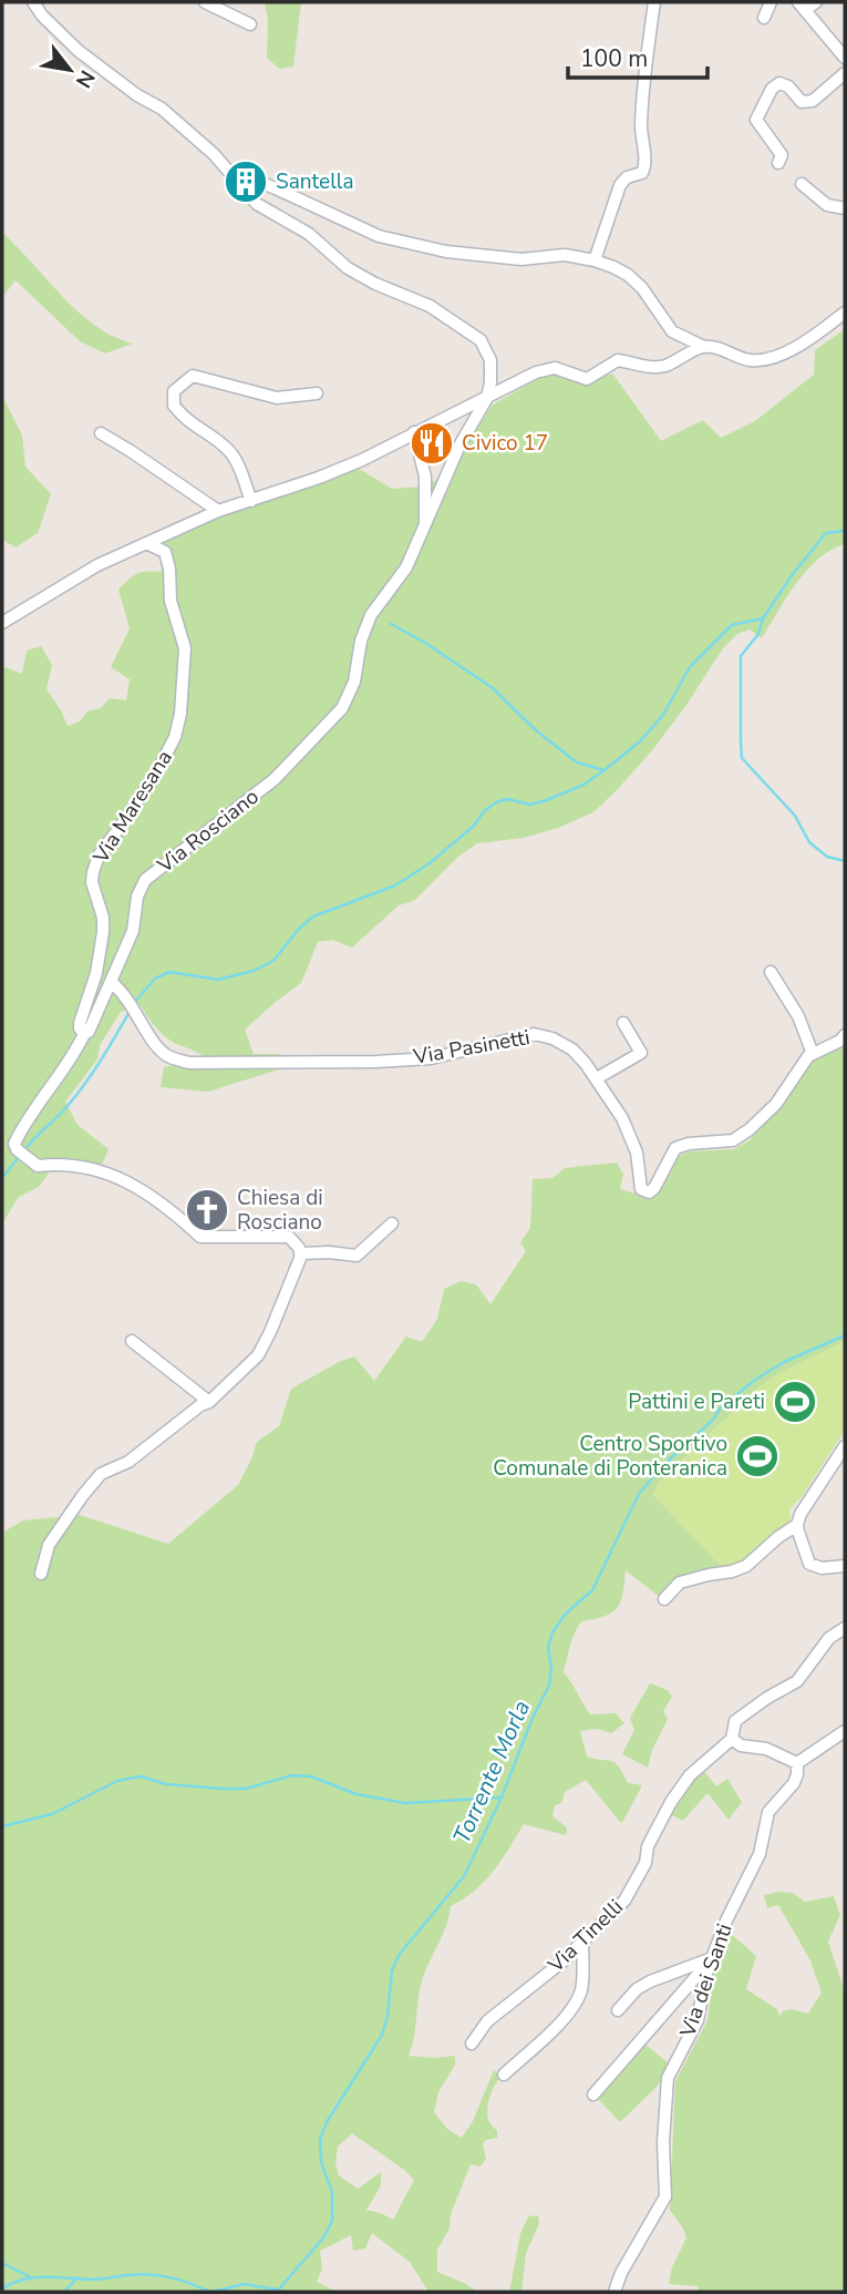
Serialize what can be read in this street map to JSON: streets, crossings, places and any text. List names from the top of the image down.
{
  "streets": {
    "street": [
      "Via Maresana",
      "Via Rosciano",
      "Via Pasinetti",
      "Via Tinelli",
      "Via dei Santi"
    ]
  },
  "crossings": [
    ["Via Maresana", "Via Rosciano"],
    ["Via Rosciano", "Via Pasinetti"]
  ],
  "water": ["Torrente Morla"],
  "places": {
    "building": ["Santella"],
    "restaurant": ["Civico 17"],
    "church": ["Chiesa di Rosciano"],
    "sports": ["Pattini e Pareti", "Centro Sportivo Comunale di Ponteranica"]
  },
  "scale_bar": "100 m",
  "north": "bottom right"
}
